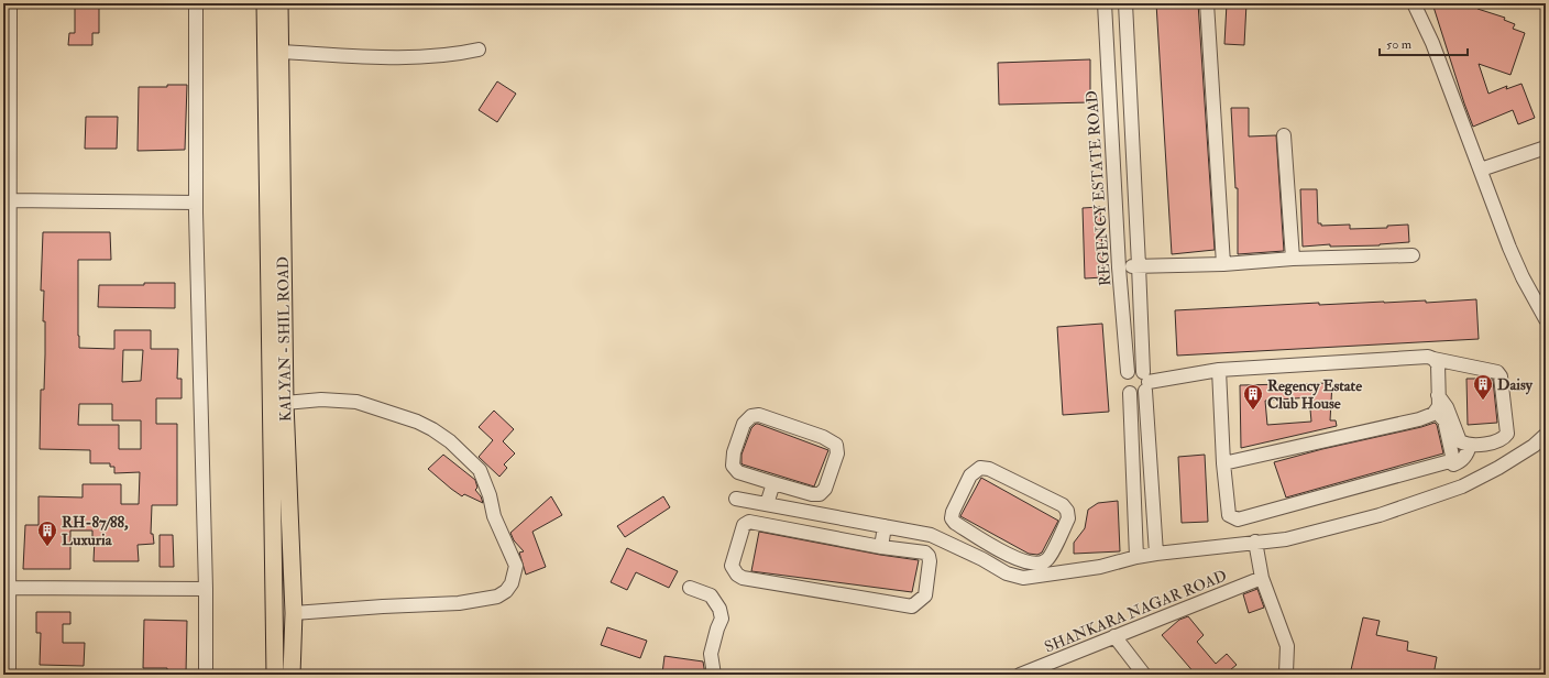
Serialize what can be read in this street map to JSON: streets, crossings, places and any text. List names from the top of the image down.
{
  "streets": {
    "main road": ["KALYAN - SHIL ROAD"],
    "street": ["REGENCY ESTATE ROAD", "SHANKARA NAGAR ROAD"]
  },
  "places": {
    "building": ["Daisy", "Regency Estate Club House", "RH-87/88, Luxuria"]
  },
  "scale_bar": "50 m"
}
